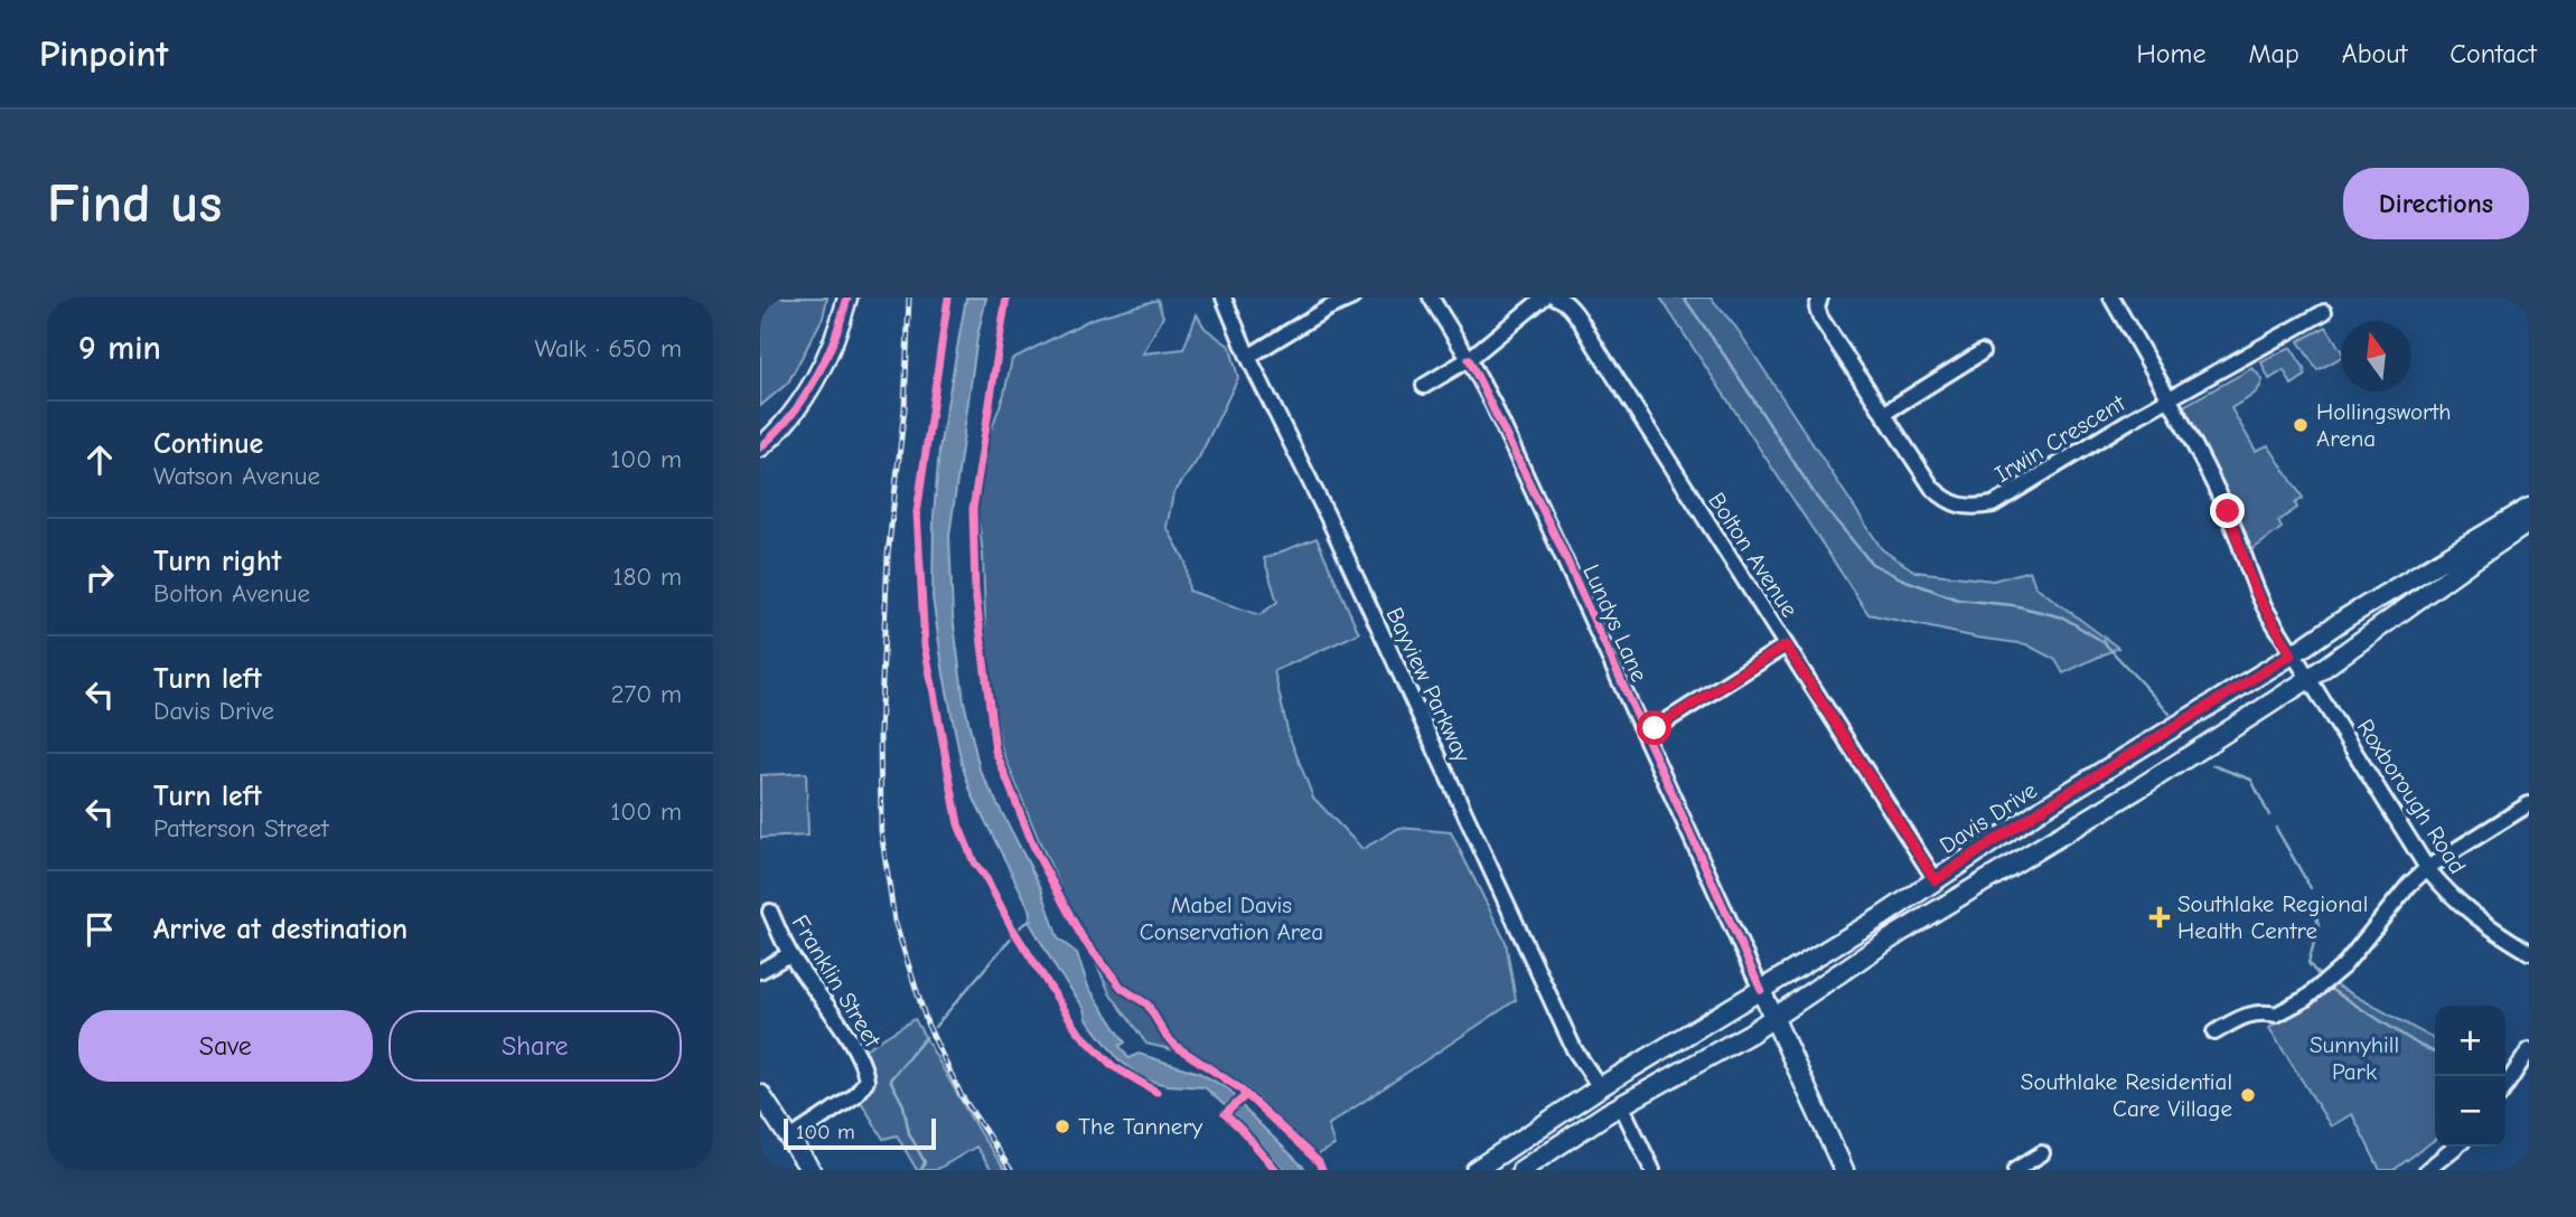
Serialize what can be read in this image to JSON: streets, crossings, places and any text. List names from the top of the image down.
{
  "streets": {
    "main road": ["Davis Drive"],
    "street": [
      "Irwin Crescent",
      "Bolton Avenue",
      "Lundys Lane",
      "Bayview Parkway",
      "Roxborough Road",
      "Franklin Street"
    ]
  },
  "crossings": [
    ["Irwin Crescent", "Roxborough Road"],
    ["Bolton Avenue", "Davis Drive"],
    ["Lundys Lane", "Davis Drive"],
    ["Bayview Parkway", "Davis Drive"],
    ["Roxborough Road", "Davis Drive"]
  ],
  "parks": ["Mabel Davis Conservation Area", "Sunnyhill Park"],
  "places": {
    "other": ["Hollingsworth Arena", "Southlake Residential Care Village", "The Tannery"],
    "health": ["Southlake Regional Health Centre"]
  },
  "scale_bar": "100 m",
  "north": "top",
  "page": {
    "header": "Pinpoint",
    "nav": [
      "Home",
      "Map",
      "About",
      "Contact"
    ],
    "buttons": [
      "Directions",
      ["Save", "Share"]
    ],
    "title": "Find us",
    "heading": ["9 min", "Walk · 650 m"],
    "list": [
      ["Continue", "Watson Avenue", "100 m"],
      ["Turn right", "Bolton Avenue", "180 m"],
      ["Turn left", "Davis Drive", "270 m"],
      ["Turn left", "Patterson Street", "100 m"],
      "Arrive at destination"
    ],
    "map_buttons": ["+", "−"],
    "scale": "100 m"
  }
}
